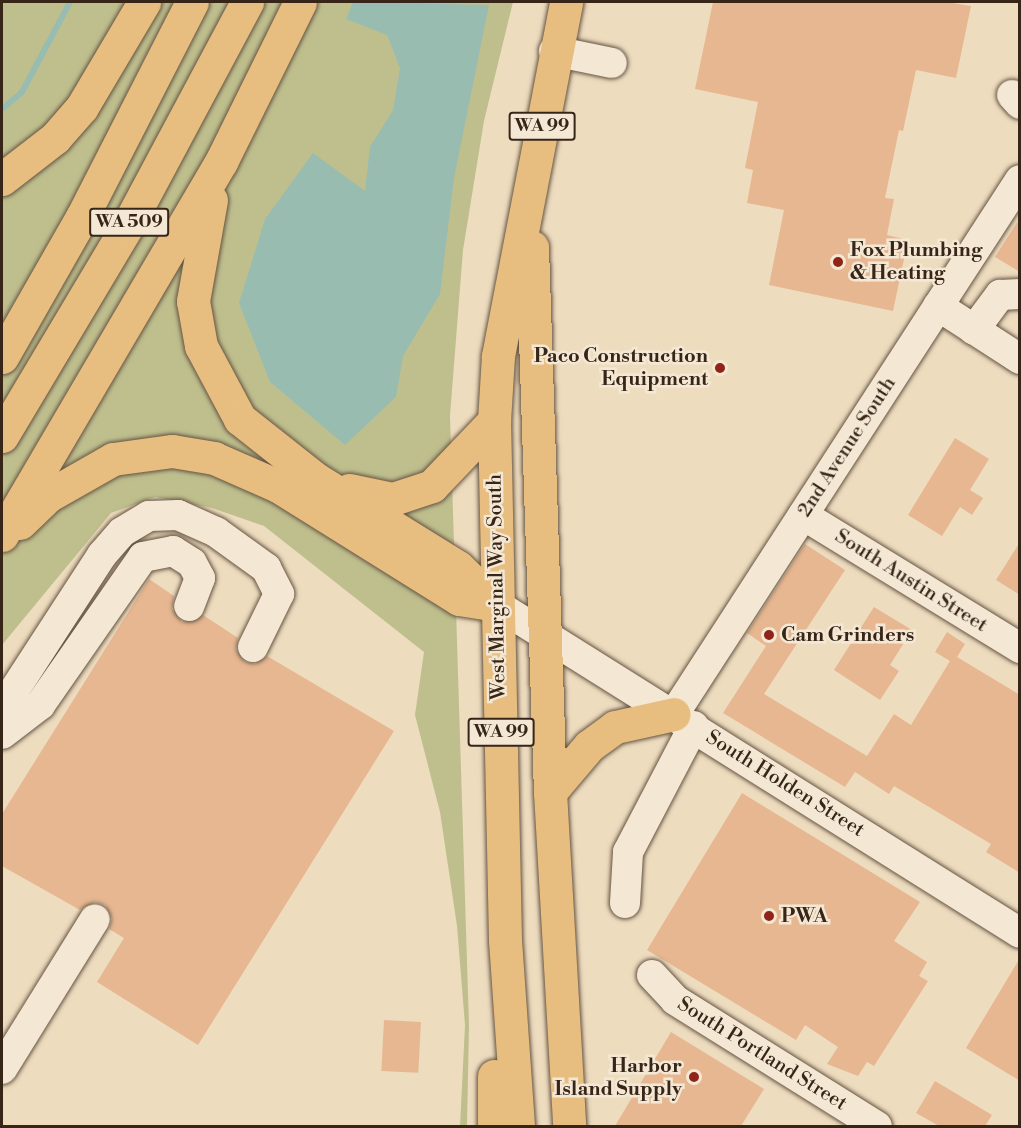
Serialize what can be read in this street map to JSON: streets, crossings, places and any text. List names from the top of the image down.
{
  "streets": {
    "highway": ["WA 99", "WA 509", "West Marginal Way South"],
    "street": [
      "2nd Avenue South",
      "South Austin Street",
      "South Holden Street",
      "South Portland Street"
    ]
  },
  "crossings": [
    ["2nd Avenue South", "South Austin Street"],
    ["2nd Avenue South", "South Holden Street"],
    ["West Marginal Way South", "South Holden Street"]
  ],
  "places": [
    "Fox Plumbing & Heating",
    "Paco Construction Equipment",
    "Cam Grinders",
    "PWA",
    "Harbor Island Supply"
  ]
}
